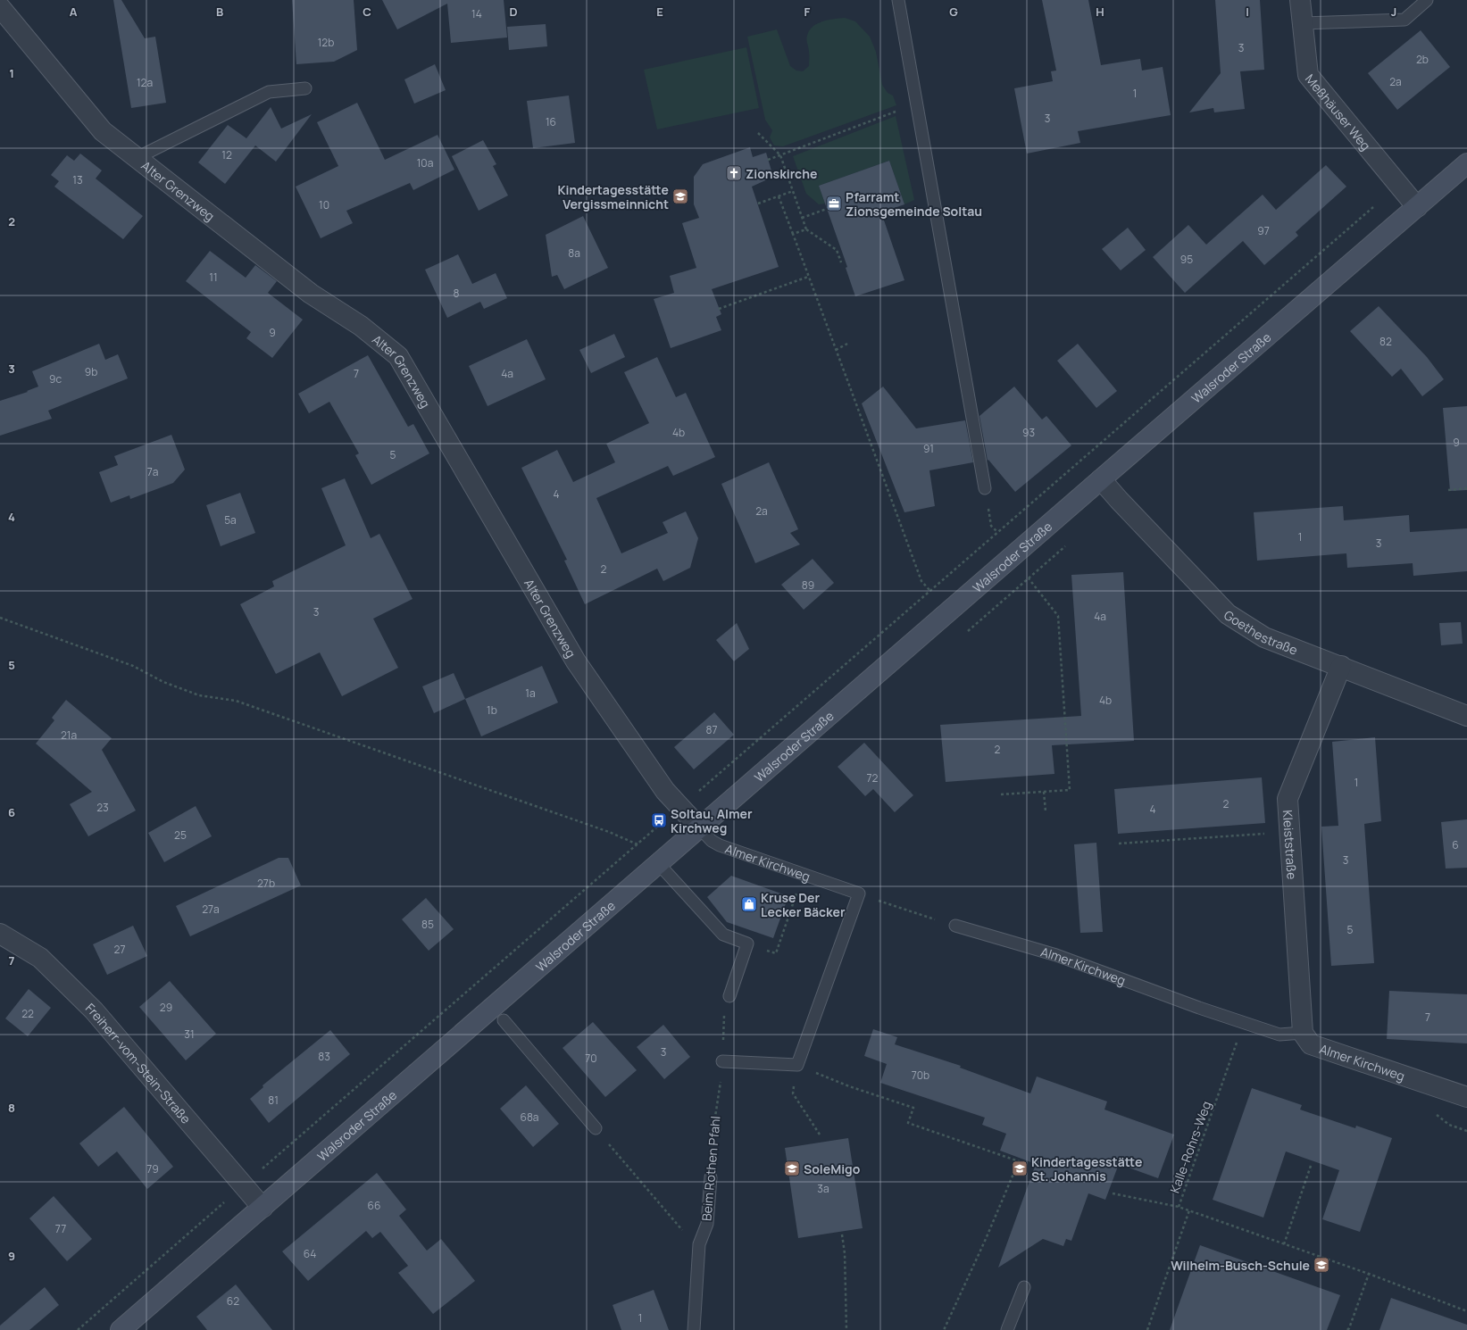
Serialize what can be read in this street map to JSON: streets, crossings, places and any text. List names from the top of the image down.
{
  "streets": {
    "main road": ["Walsroder Straße"],
    "street": [
      "Meßhäuser Weg",
      "Alter Grenzweg",
      "Goethestraße",
      "Kleiststraße",
      "Almer Kirchweg",
      "Freiherr-vom-Stein-Straße"
    ],
    "lane": ["Beim Rothen Pfahl"],
    "path": ["Kalle-Rohrs-Weg"]
  },
  "crossings": [
    ["Meßhäuser Weg", "Walsroder Straße"],
    ["Alter Grenzweg", "Walsroder Straße"],
    ["Alter Grenzweg", "Almer Kirchweg"],
    ["Walsroder Straße", "Goethestraße"],
    ["Walsroder Straße", "Almer Kirchweg"],
    ["Walsroder Straße", "Freiherr-vom-Stein-Straße"],
    ["Goethestraße", "Kleiststraße"],
    ["Kleiststraße", "Almer Kirchweg"],
    ["Almer Kirchweg", "Kalle-Rohrs-Weg"]
  ],
  "places": {
    "church": ["Zionskirche"],
    "school or university": [
      "Kindertagesstätte Vergissmeinnicht",
      "SoleMigo",
      "Kindertagesstätte St. Johannis",
      "Wilhelm-Busch-Schule"
    ],
    "office": ["Pfarramt Zionsgemeinde Soltau"],
    "bus stop": ["Soltau, Almer Kirchweg"],
    "shop": ["Kruse Der Lecker Bäcker"]
  },
  "house_numbers": [
    "14",
    "12b",
    "3",
    "2b",
    "2a",
    "12a",
    "1",
    "3",
    "16",
    "12",
    "10a",
    "13",
    "10",
    "97",
    "8a",
    "95",
    "11",
    "8",
    "9",
    "82",
    "9b",
    "7",
    "4a",
    "9c",
    "4b",
    "93",
    "9",
    "91",
    "5",
    "7a",
    "4",
    "2a",
    "5a",
    "1",
    "3",
    "2",
    "89",
    "3",
    "4a",
    "1a",
    "4b",
    "1b",
    "87",
    "21a",
    "2",
    "72",
    "1",
    "2",
    "23",
    "4",
    "25",
    "6",
    "3",
    "27b",
    "27a",
    "85",
    "5",
    "27",
    "29",
    "22",
    "7",
    "31",
    "3",
    "83",
    "70",
    "70b",
    "81",
    "68a",
    "79",
    "3a",
    "66",
    "77",
    "64",
    "62",
    "1"
  ],
  "grid": {
    "columns": [
      "A",
      "B",
      "C",
      "D",
      "E",
      "F",
      "G",
      "H",
      "I",
      "J"
    ],
    "rows": [
      "1",
      "2",
      "3",
      "4",
      "5",
      "6",
      "7",
      "8",
      "9"
    ]
  }
}
